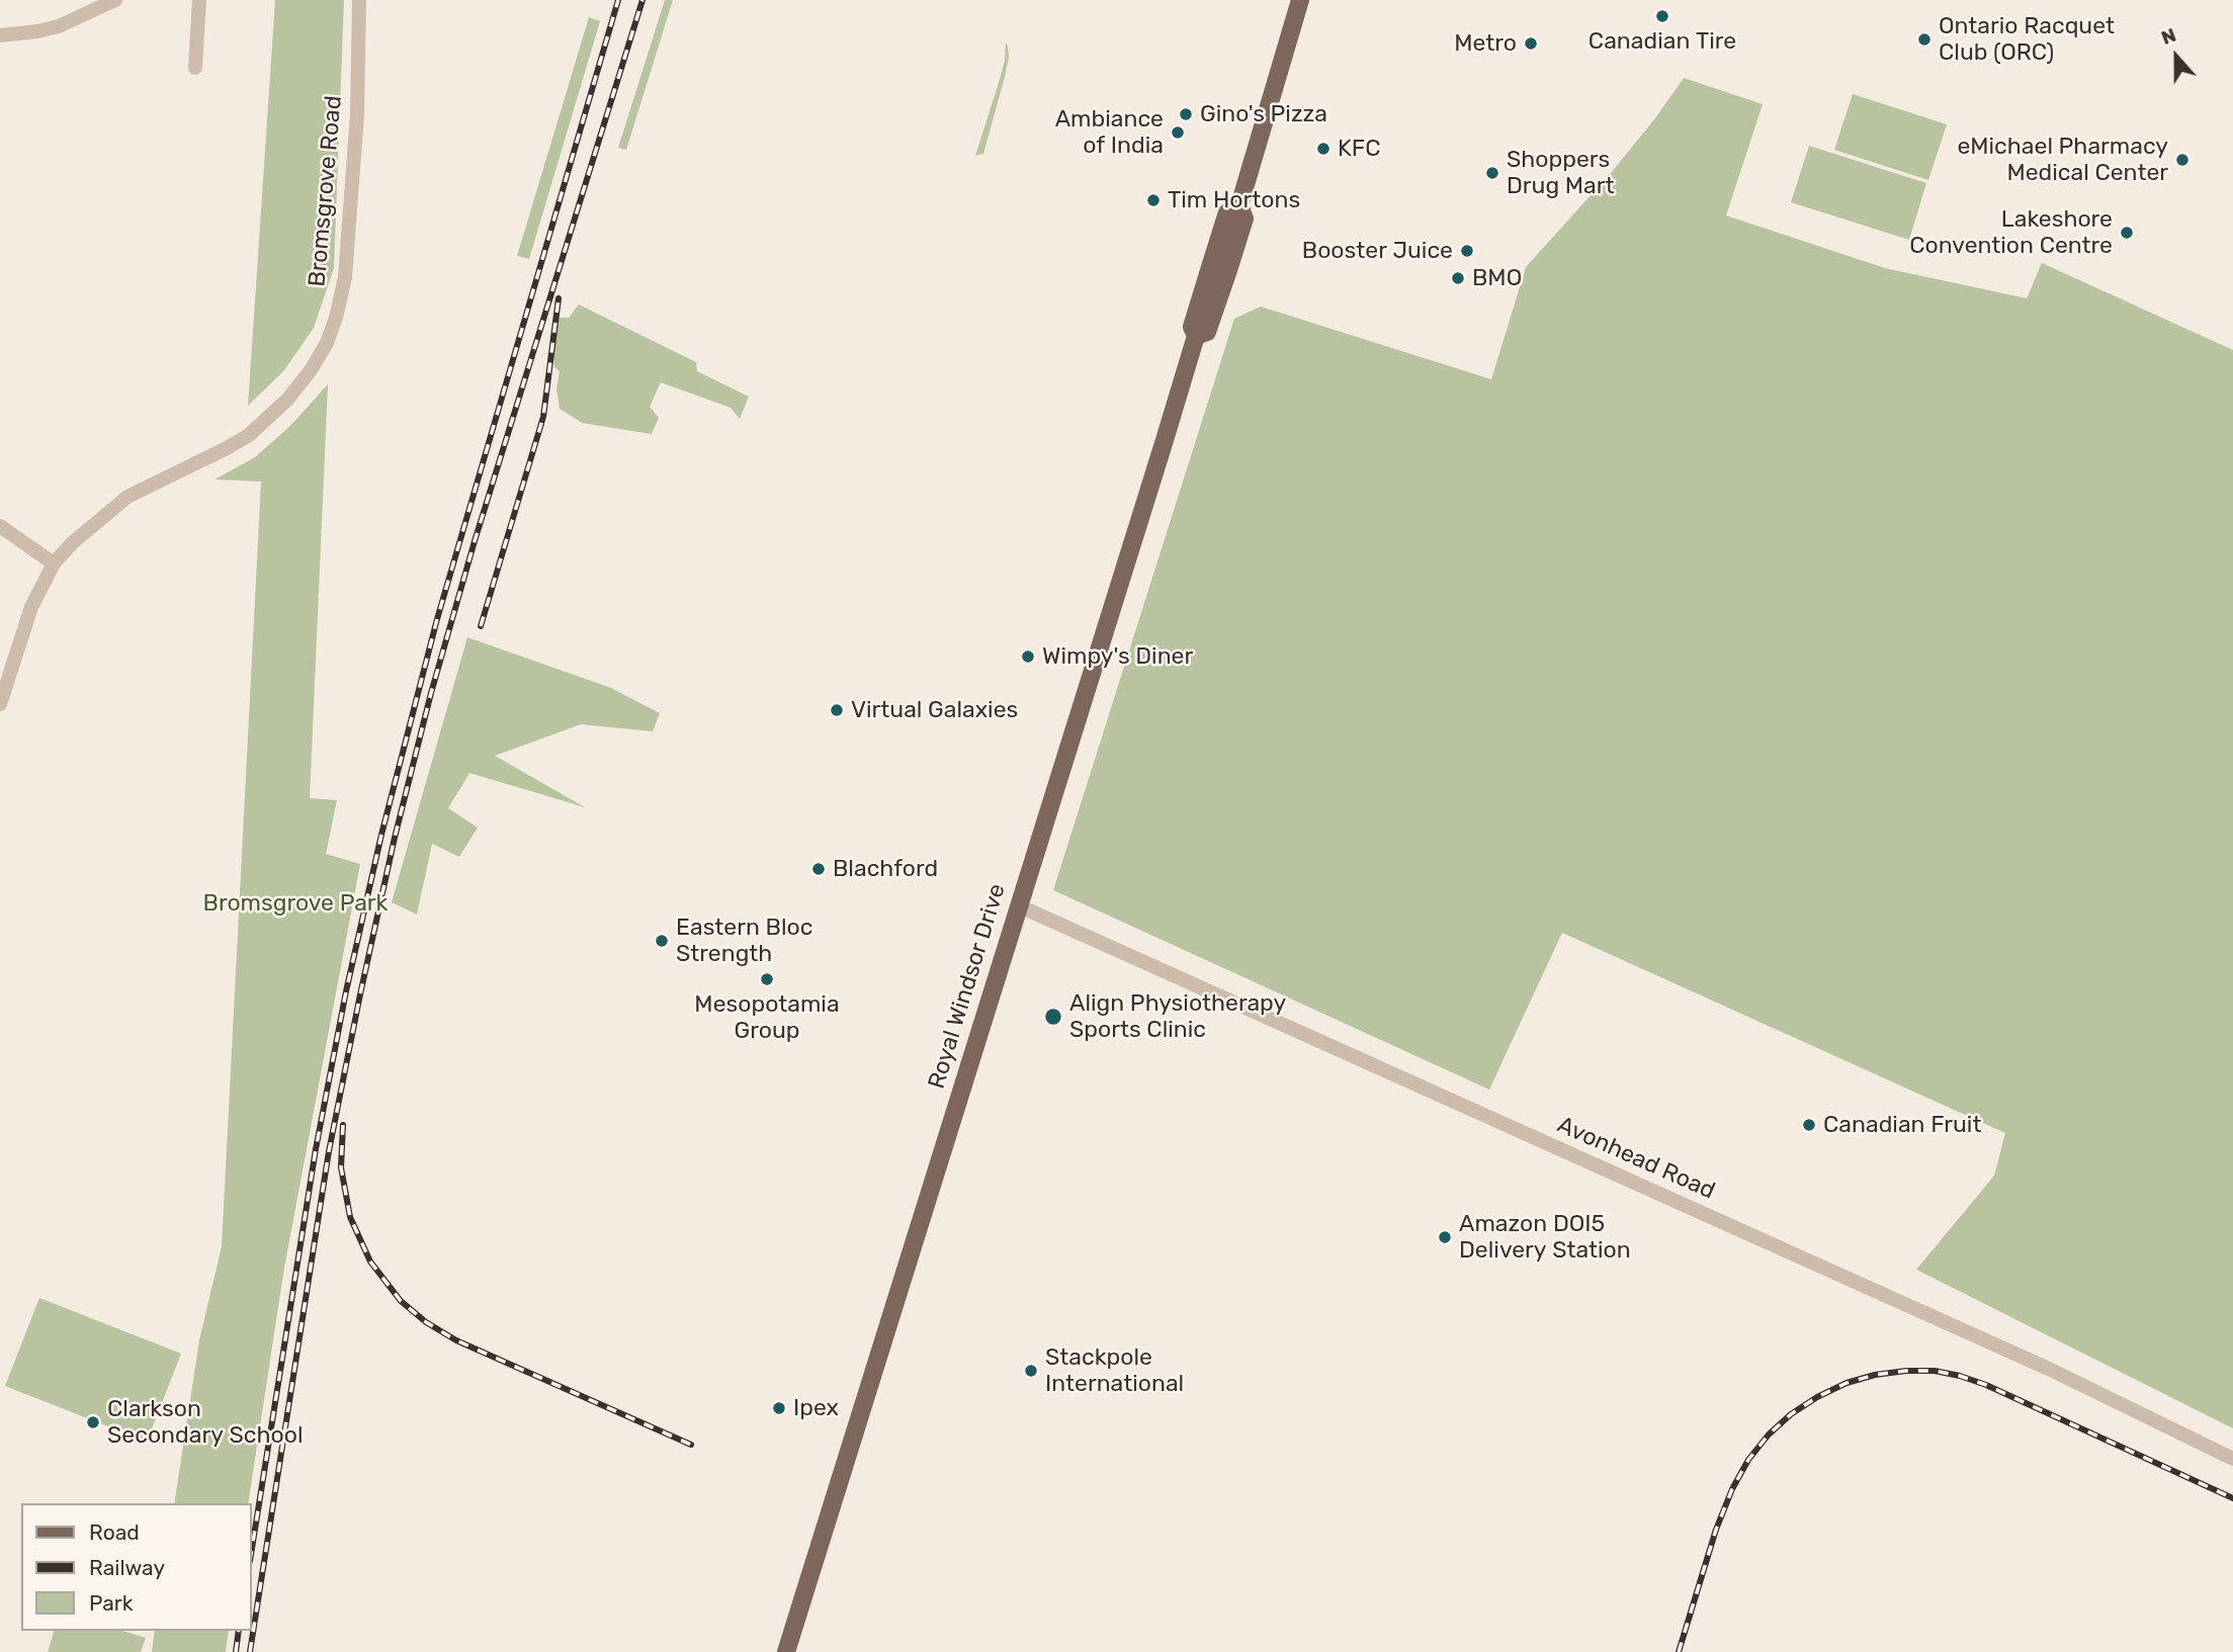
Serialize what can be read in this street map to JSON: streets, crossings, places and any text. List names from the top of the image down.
{
  "streets": {
    "main road": ["Royal Windsor Drive"],
    "street": ["Bromsgrove Road", "Avonhead Road"]
  },
  "crossings": [
    ["Royal Windsor Drive", "Avonhead Road"]
  ],
  "parks": ["Bromsgrove Park"],
  "places": [
    "Canadian Tire",
    "Ontario Racquet Club (ORC)",
    "Metro",
    "Gino's Pizza",
    "Ambiance of India",
    "KFC",
    "eMichael Pharmacy Medical Center",
    "Shoppers Drug Mart",
    "Tim Hortons",
    "Lakeshore Convention Centre",
    "Booster Juice",
    "BMO",
    "Wimpy's Diner",
    "Virtual Galaxies",
    "Blachford",
    "Eastern Bloc Strength",
    "Mesopotamia Group",
    "Align Physiotherapy Sports Clinic",
    "Canadian Fruit",
    "Amazon DOI5 Delivery Station",
    "Stackpole International",
    "Ipex",
    "Clarkson Secondary School"
  ],
  "legend": ["Road", "Railway", "Park"],
  "north": "top"
}
